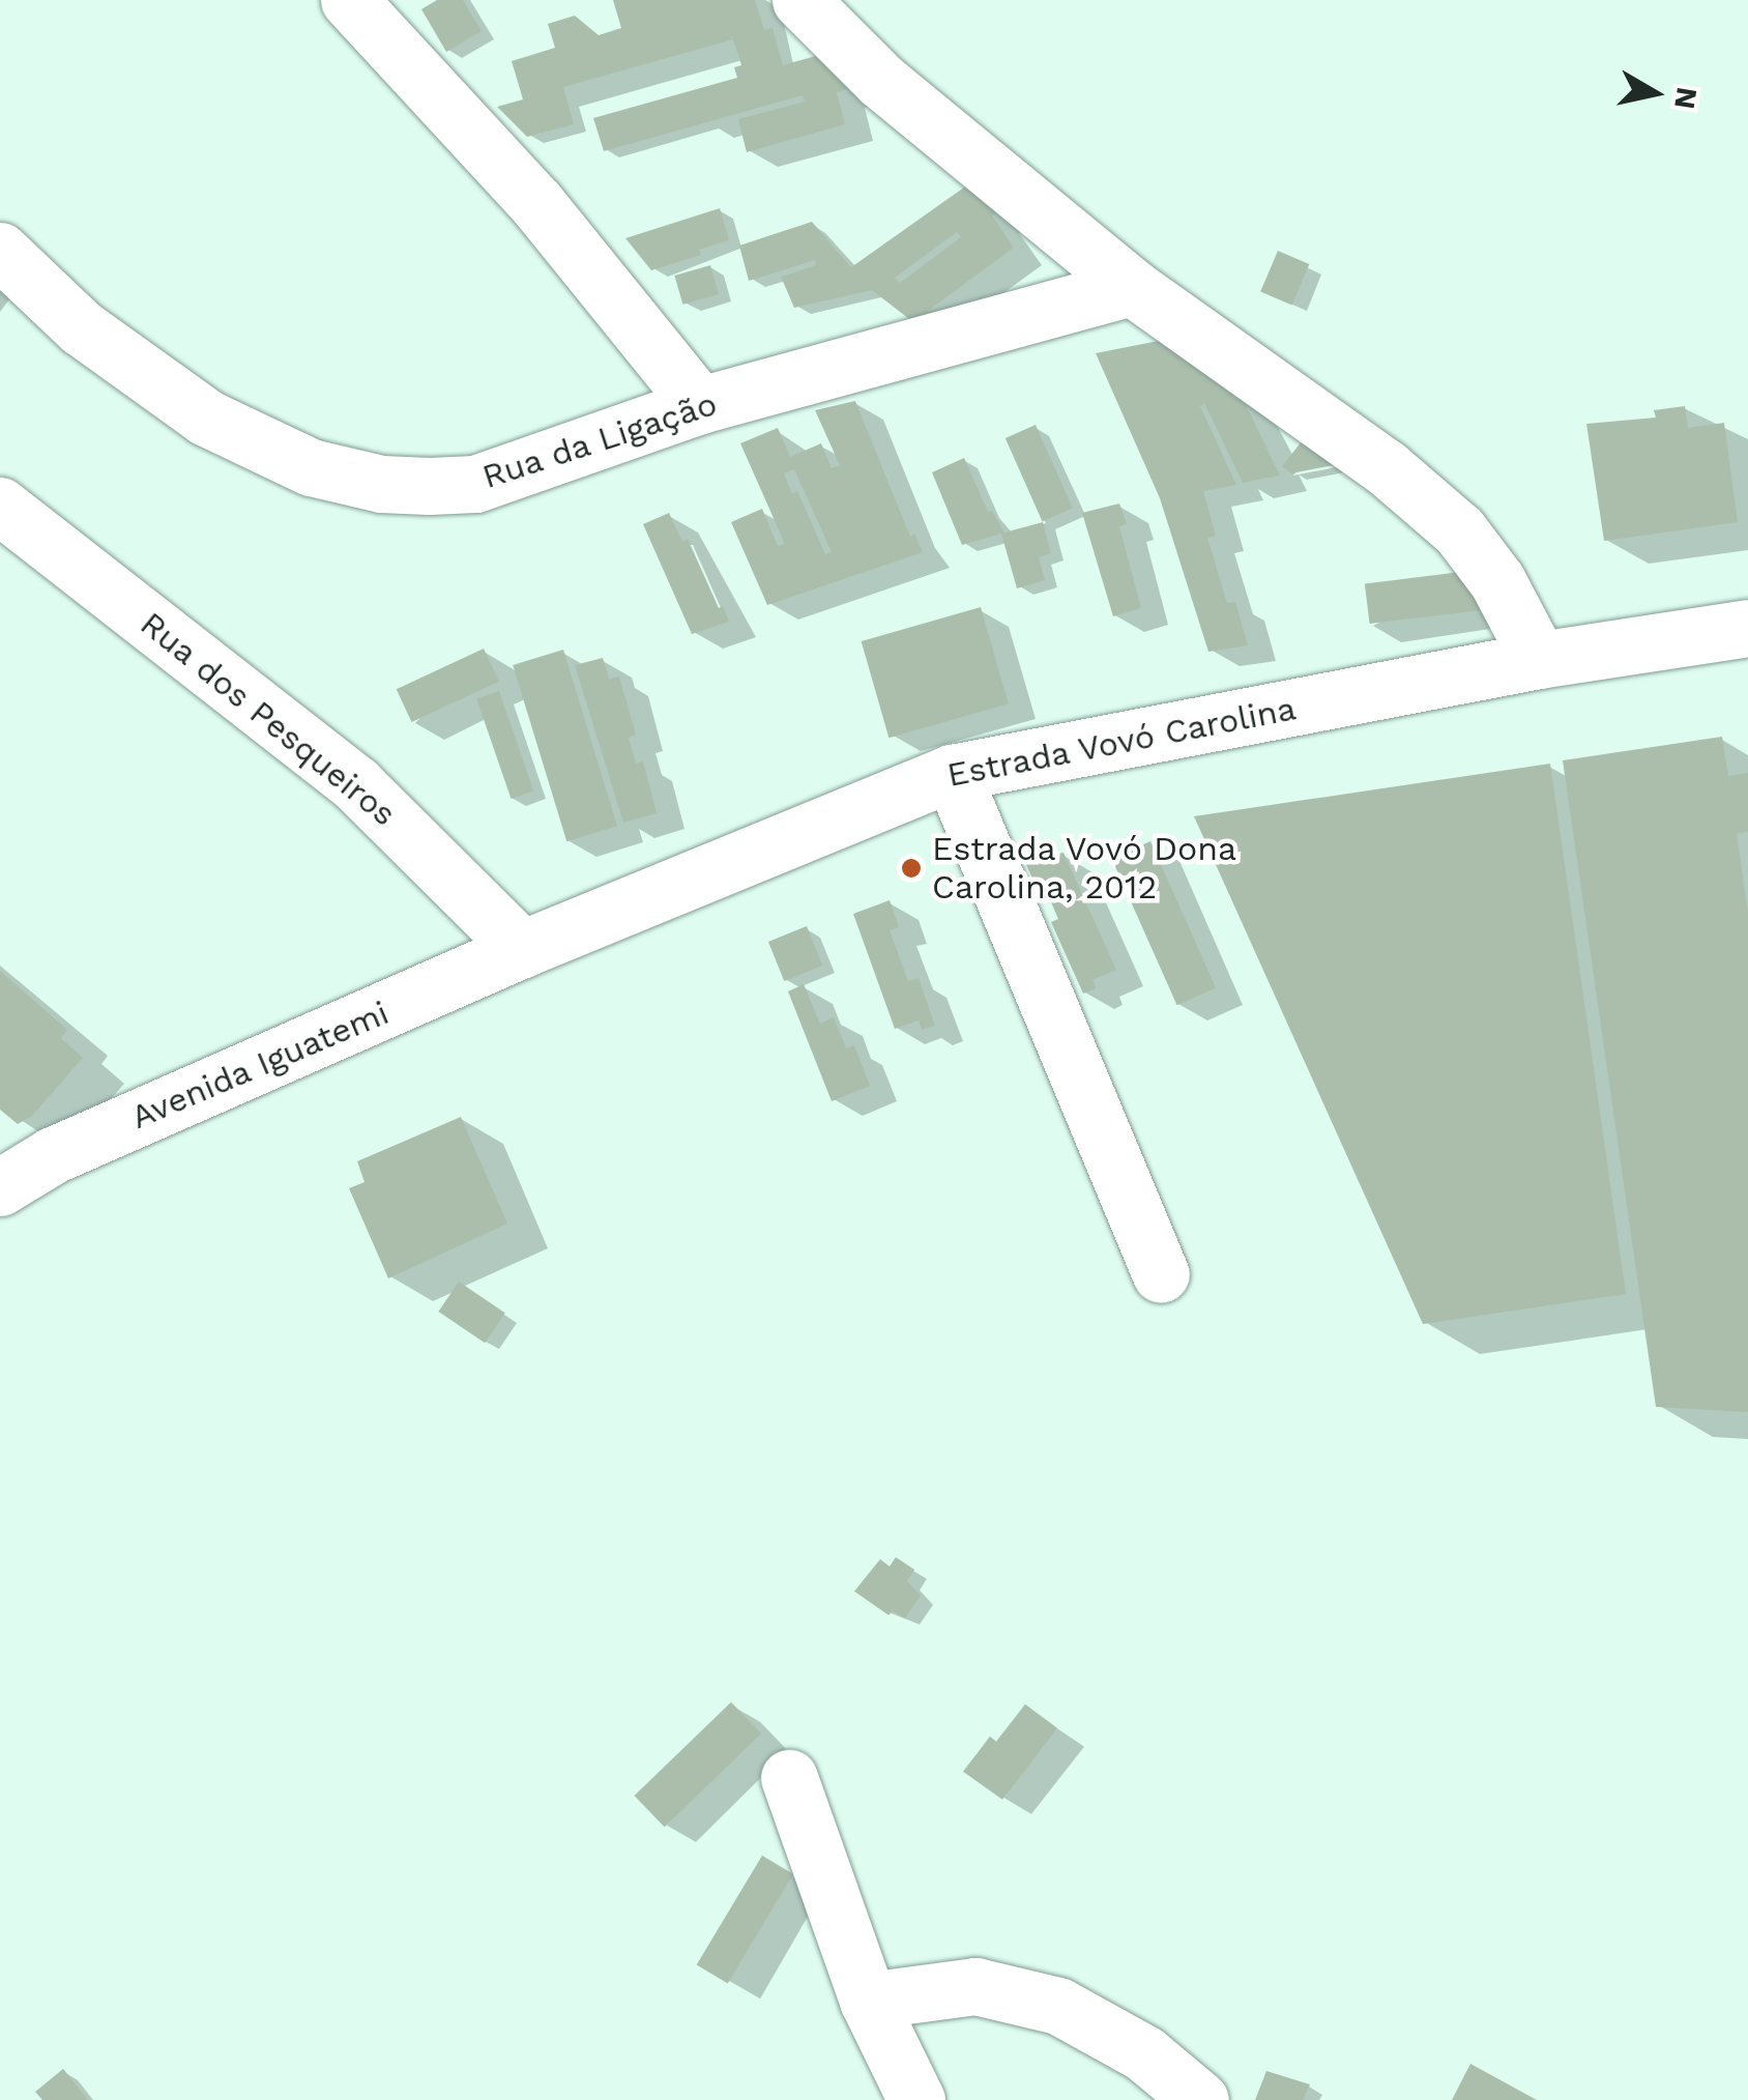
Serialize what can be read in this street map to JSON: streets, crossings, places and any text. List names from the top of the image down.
{
  "streets": {
    "street": [
      "Rua da Ligação",
      "Rua dos Pesqueiros",
      "Estrada Vovó Carolina",
      "Avenida Iguatemi"
    ]
  },
  "crossings": [
    ["Rua dos Pesqueiros", "Estrada Vovó Carolina"],
    ["Rua dos Pesqueiros", "Avenida Iguatemi"],
    ["Estrada Vovó Carolina", "Avenida Iguatemi"]
  ],
  "places": ["Estrada Vovó Dona Carolina, 2012"],
  "north": "right"
}
